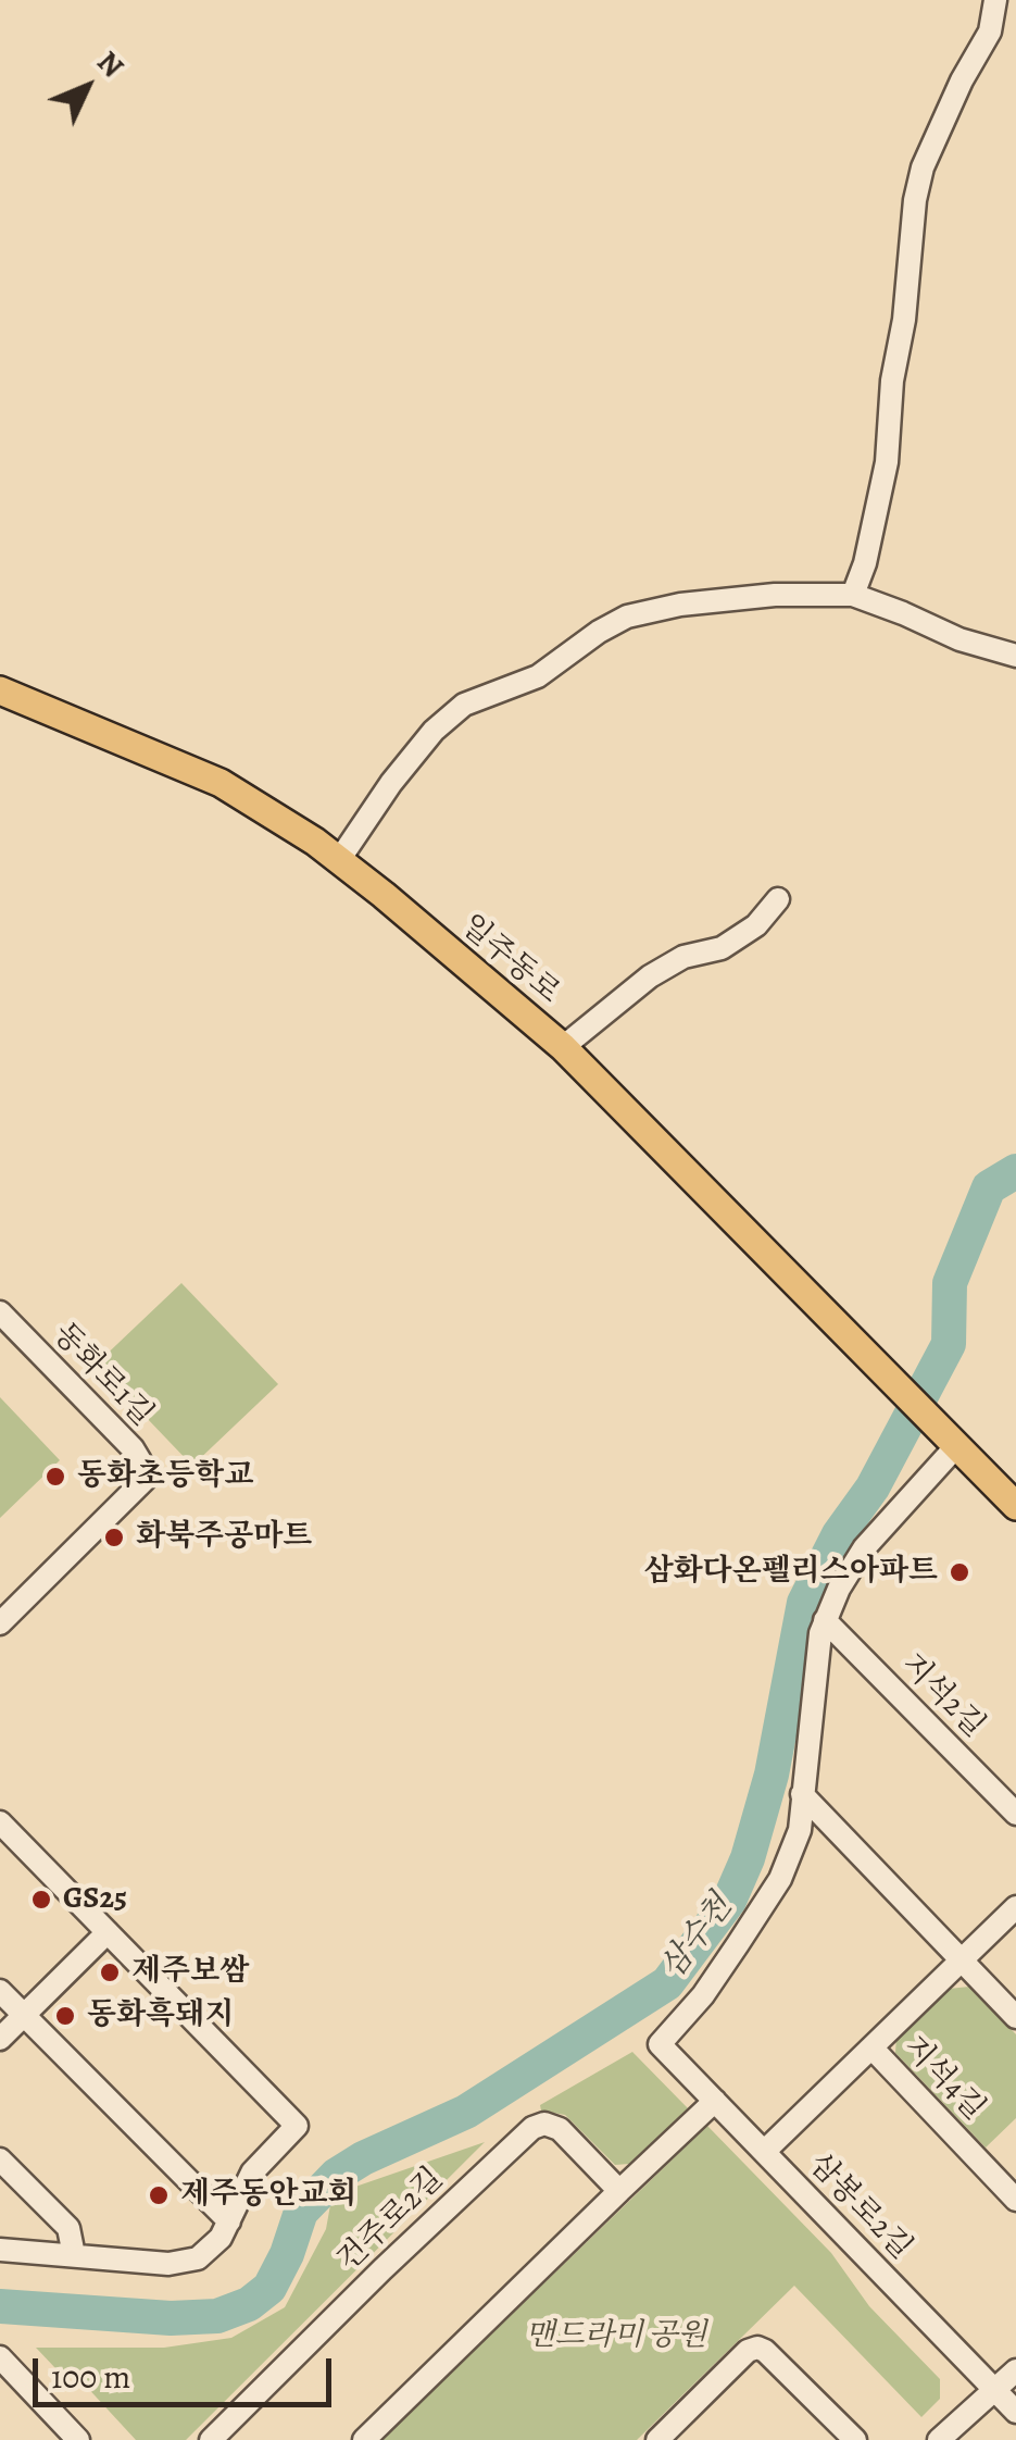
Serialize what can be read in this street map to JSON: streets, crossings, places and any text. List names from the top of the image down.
{
  "streets": {
    "main road": ["일주동로"],
    "street": [
      "동화로1길",
      "지석2길",
      "지석4길",
      "삼봉로2길",
      "건주로2길"
    ]
  },
  "crossings": [
    ["지석4길", "삼봉로2길"]
  ],
  "water": ["삼수천"],
  "parks": ["맨드라미 공원"],
  "places": [
    "동화초등학교",
    "화북주공마트",
    "삼화다온펠리스아파트",
    "GS25",
    "제주보쌈",
    "동화흑돼지",
    "제주동안교회"
  ],
  "scale_bar": "100 m",
  "north": "top right"
}
